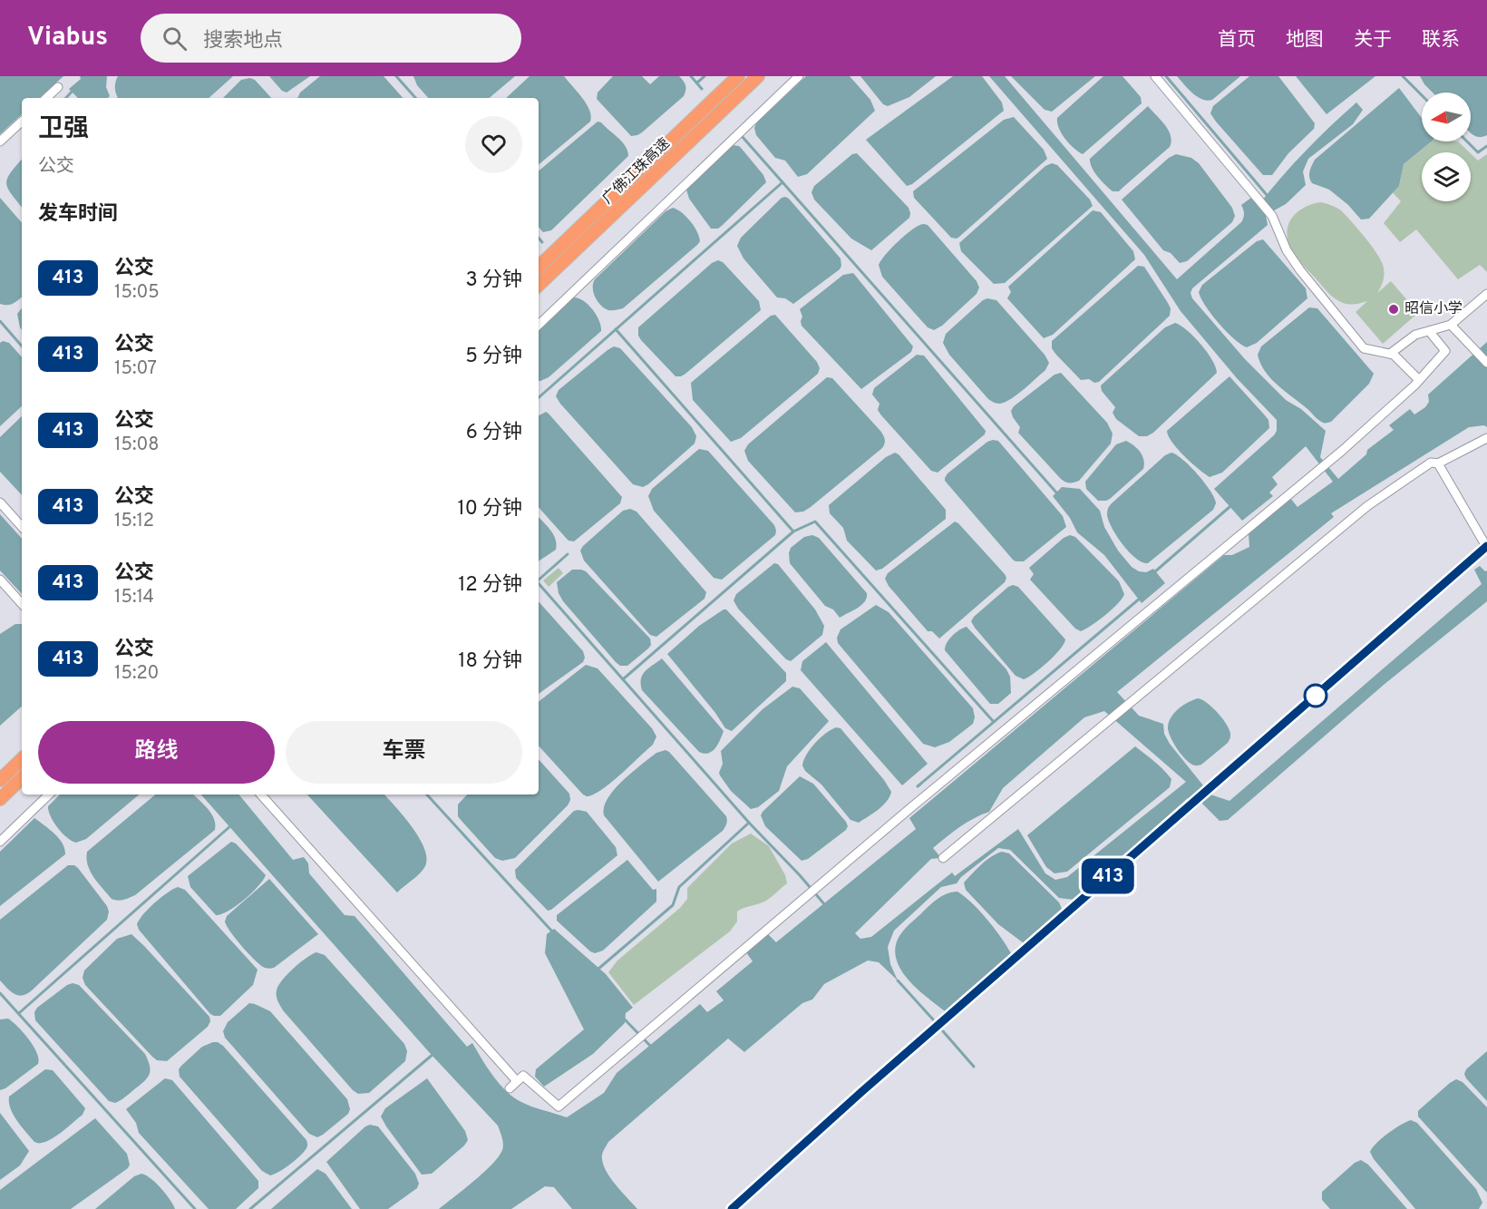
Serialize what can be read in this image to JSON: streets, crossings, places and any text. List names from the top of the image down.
{
  "streets": {
    "highway": ["广佛江珠高速"]
  },
  "places": ["昭信小学"],
  "lines": ["bus line 413"],
  "north": "left",
  "page": {
    "header": "Viabus",
    "search": "搜索地点",
    "nav": [
      "首页",
      "地图",
      "关于",
      "联系"
    ],
    "on_map": "413",
    "heading": [
      ["卫强", "公交"],
      "发车时间"
    ],
    "list": [
      {
        "mark": "413",
        "name": "公交",
        "note": "15:05",
        "value": "3 分钟"
      },
      {
        "mark": "413",
        "name": "公交",
        "note": "15:07",
        "value": "5 分钟"
      },
      {
        "mark": "413",
        "name": "公交",
        "note": "15:08",
        "value": "6 分钟"
      },
      {
        "mark": "413",
        "name": "公交",
        "note": "15:12",
        "value": "10 分钟"
      },
      {
        "mark": "413",
        "name": "公交",
        "note": "15:14",
        "value": "12 分钟"
      },
      {
        "mark": "413",
        "name": "公交",
        "note": "15:20",
        "value": "18 分钟"
      }
    ],
    "buttons": ["路线", "车票"]
  }
}
